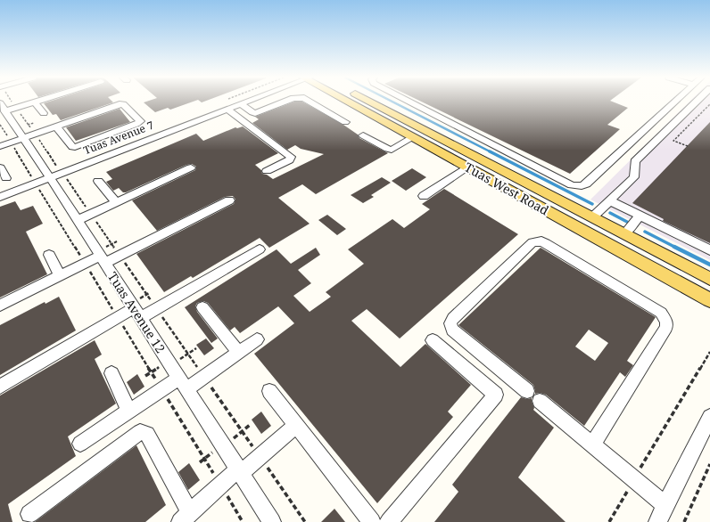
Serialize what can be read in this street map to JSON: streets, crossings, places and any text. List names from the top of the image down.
{
  "streets": {
    "main road": ["Tuas West Road"],
    "street": ["Tuas Avenue 7", "Tuas Avenue 12"]
  },
  "crossings": [
    ["Tuas Avenue 7", "Tuas Avenue 12"]
  ]
}
